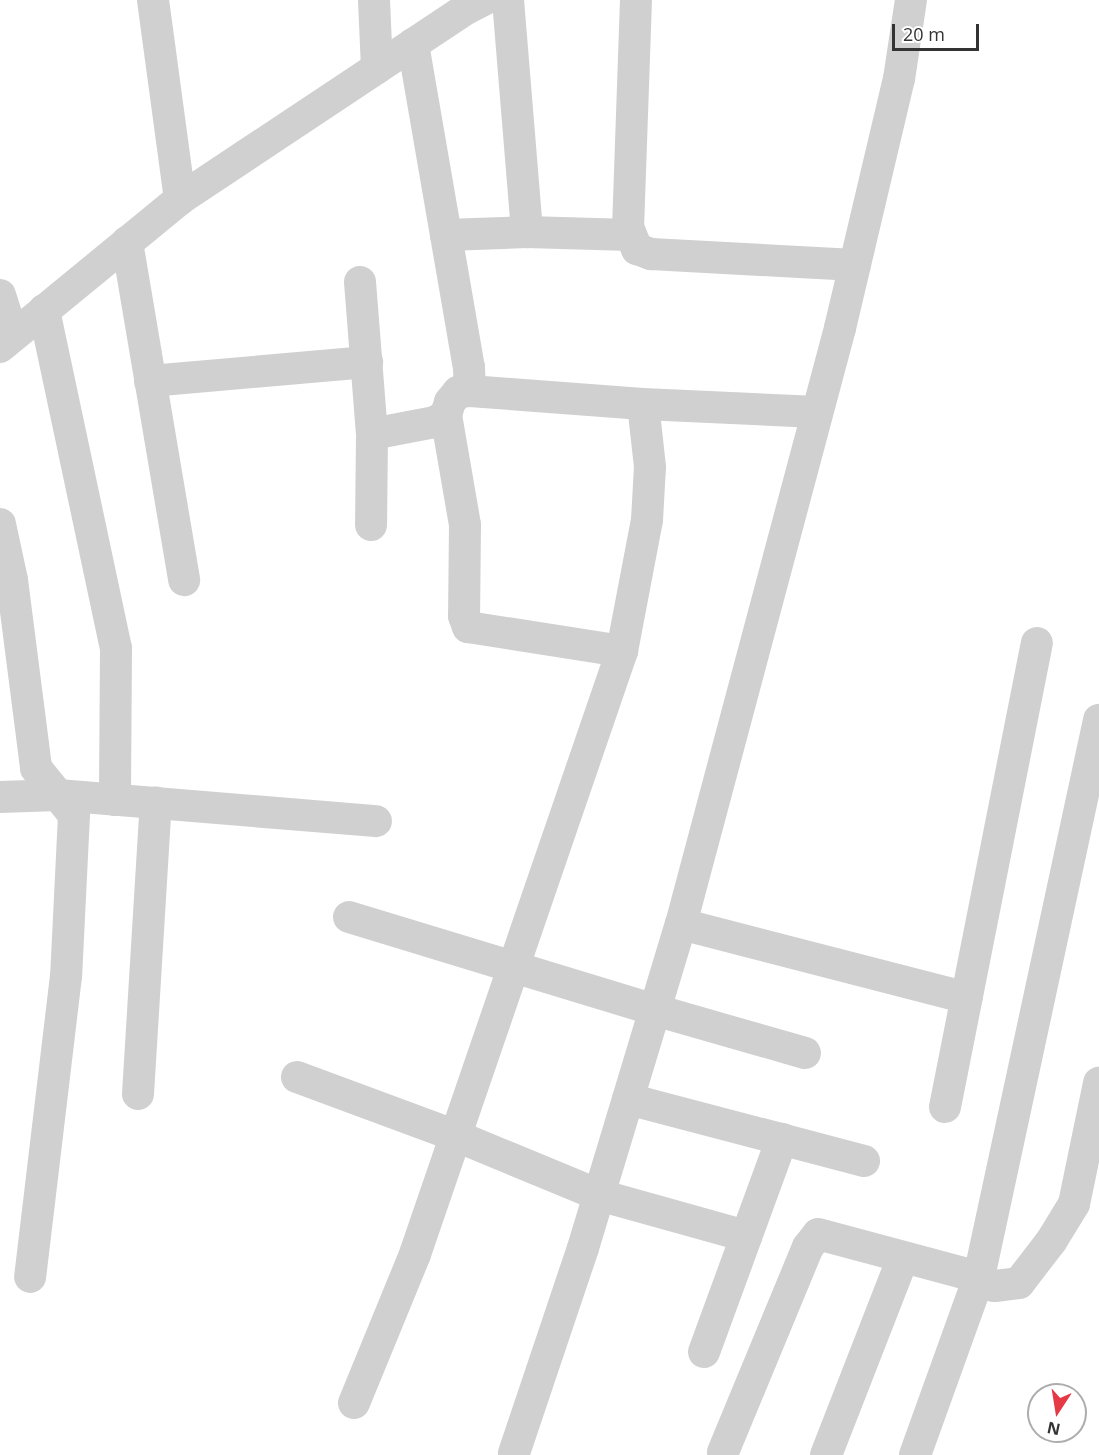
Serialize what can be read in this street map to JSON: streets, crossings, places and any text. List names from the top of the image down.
{
  "scale_bar": "20 m",
  "north": "bottom"
}
